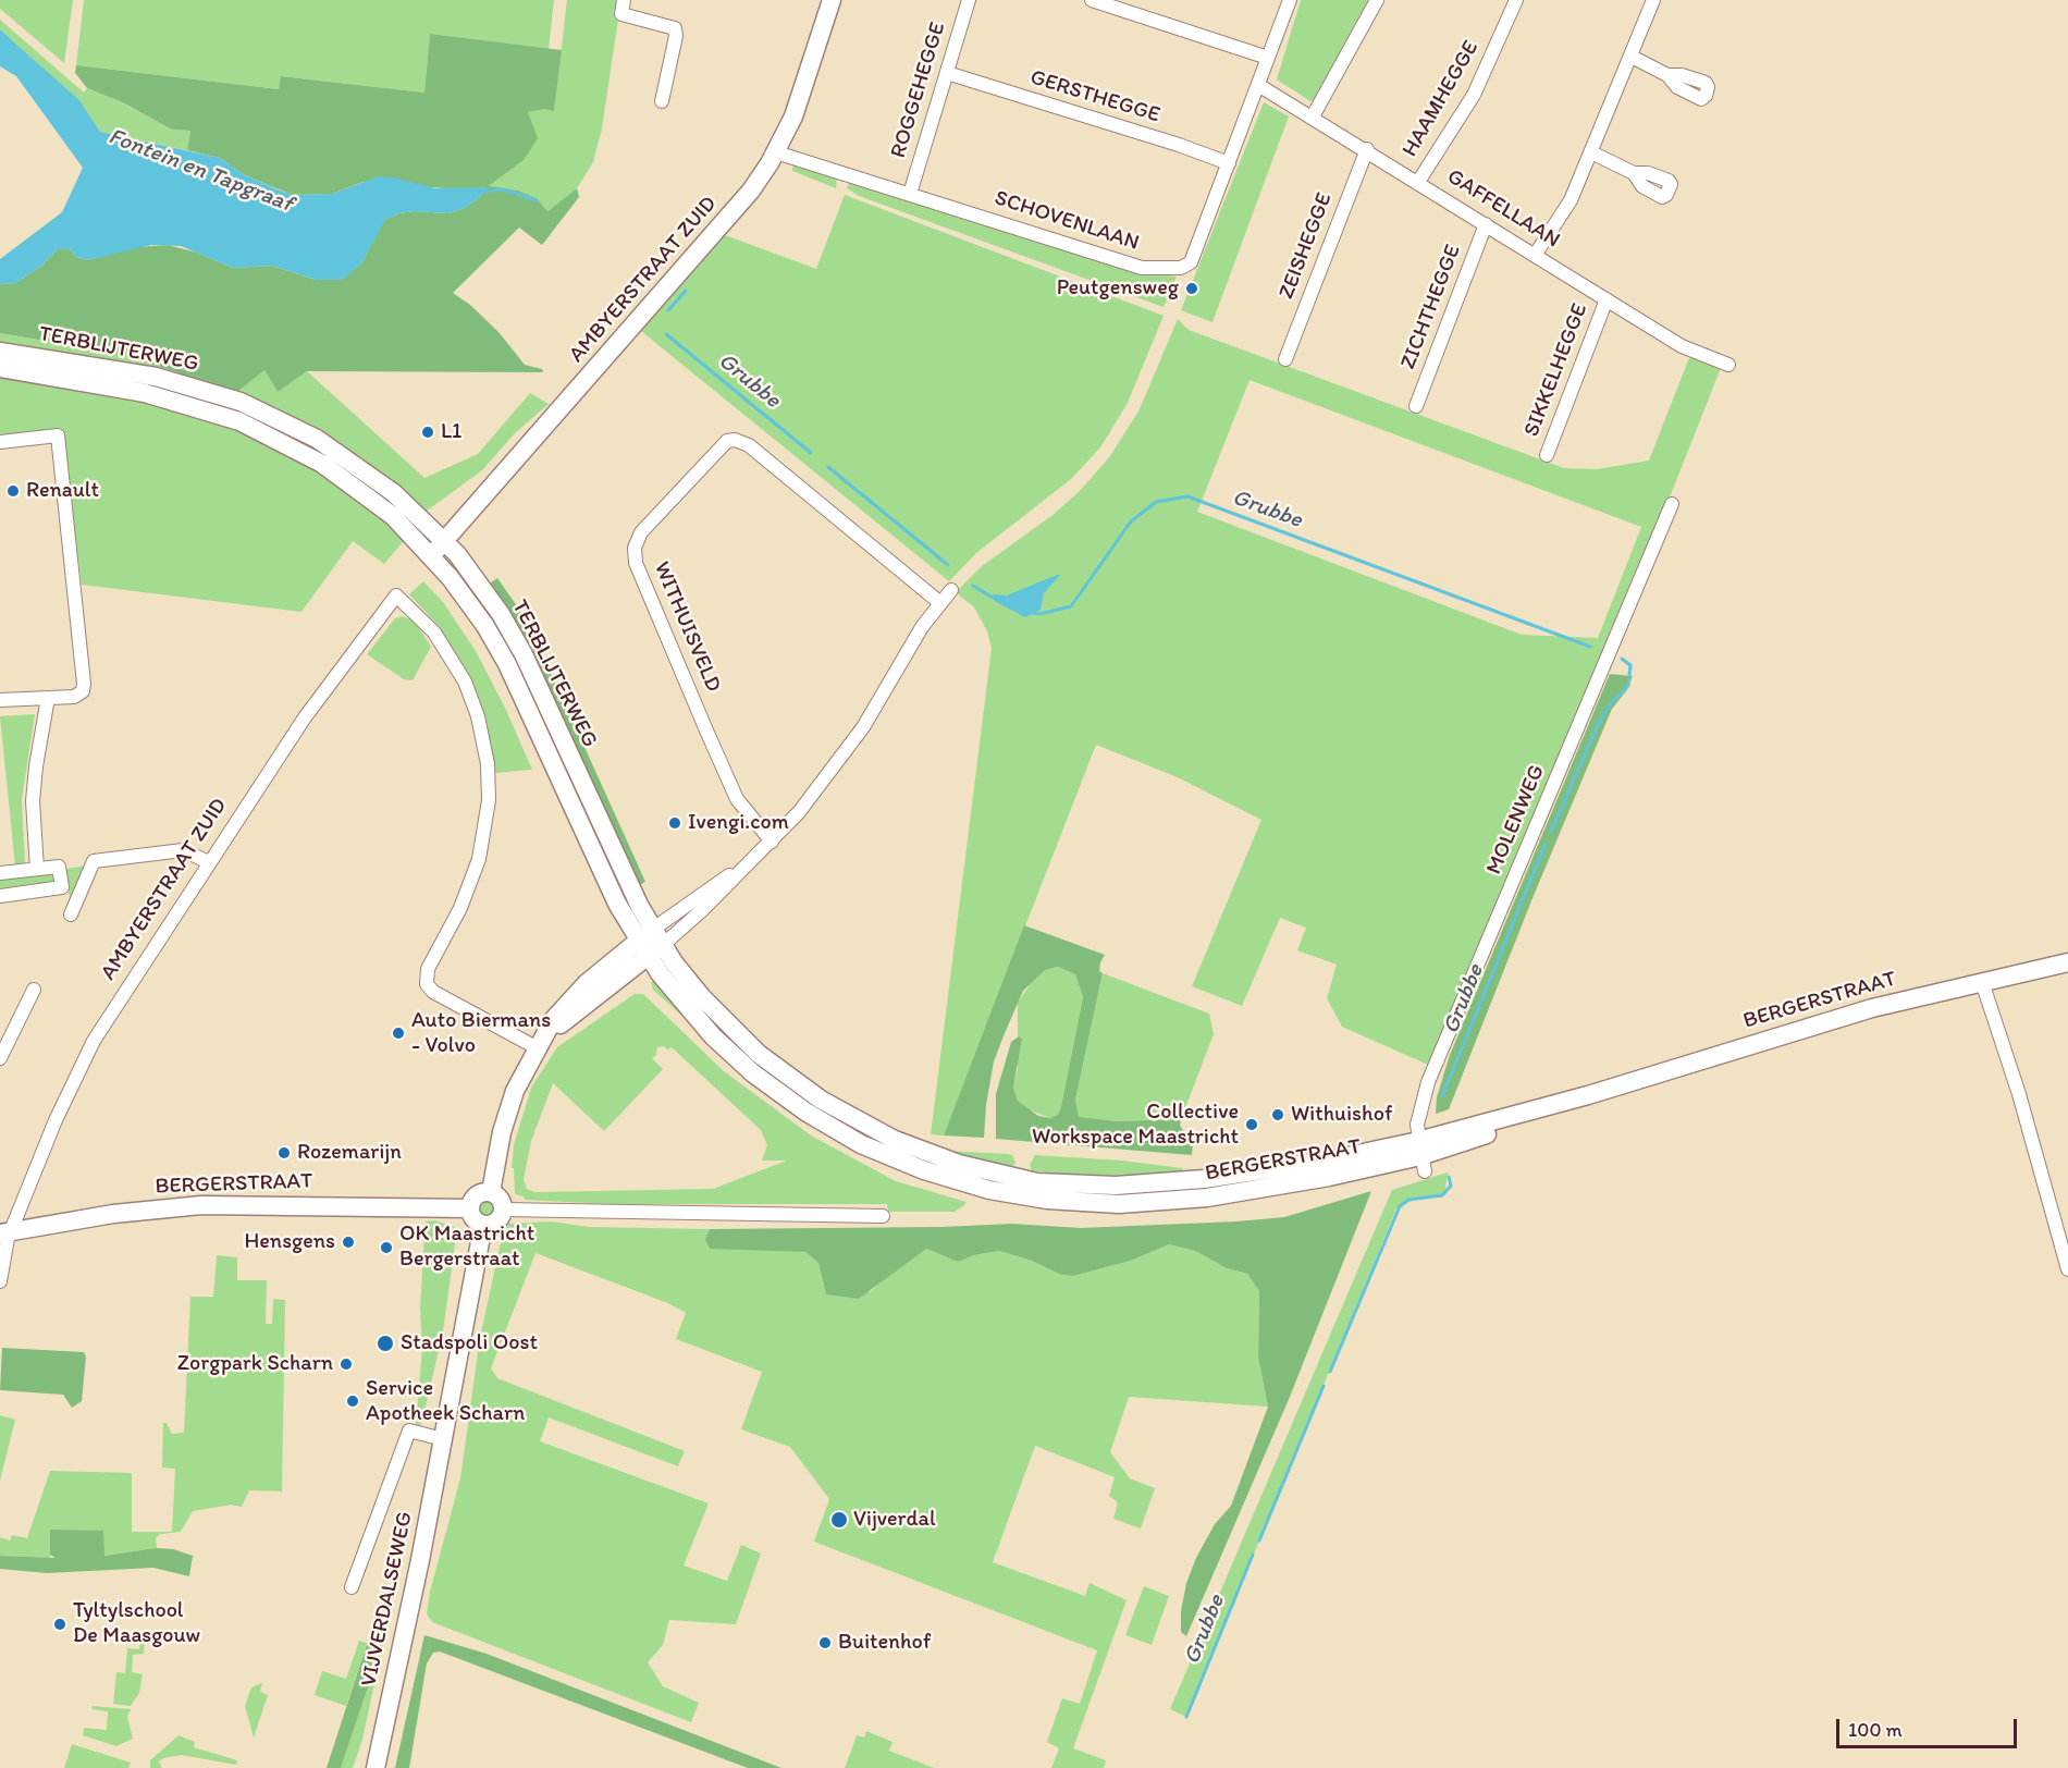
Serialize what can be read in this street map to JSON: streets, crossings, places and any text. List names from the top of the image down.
{
  "streets": {
    "main road": [
      "AMBYERSTRAAT ZUID",
      "TERBLIJTERWEG",
      "BERGERSTRAAT",
      "VIJVERDALSEWEG"
    ],
    "street": [
      "ROGGEHEGGE",
      "GERSTHEGGE",
      "HAAMHEGGE",
      "GAFFELLAAN",
      "SCHOVENLAAN",
      "ZEISHEGGE",
      "ZICHTHEGGE",
      "SIKKELHEGGE",
      "WITHUISVELD",
      "MOLENWEG"
    ]
  },
  "crossings": [
    ["ROGGEHEGGE", "GERSTHEGGE"],
    ["ROGGEHEGGE", "SCHOVENLAAN"],
    ["GERSTHEGGE", "SCHOVENLAAN"],
    ["HAAMHEGGE", "GAFFELLAAN"],
    ["GAFFELLAAN", "SCHOVENLAAN"],
    ["GAFFELLAAN", "ZEISHEGGE"],
    ["GAFFELLAAN", "ZICHTHEGGE"],
    ["GAFFELLAAN", "SIKKELHEGGE"],
    ["SCHOVENLAAN", "AMBYERSTRAAT ZUID"],
    ["AMBYERSTRAAT ZUID", "TERBLIJTERWEG"],
    ["AMBYERSTRAAT ZUID", "BERGERSTRAAT"],
    ["TERBLIJTERWEG", "BERGERSTRAAT"],
    ["MOLENWEG", "BERGERSTRAAT"],
    ["BERGERSTRAAT", "VIJVERDALSEWEG"]
  ],
  "water": ["Fontein en Tapgraaf", "Grubbe"],
  "places": [
    "Peutgensweg",
    "L1",
    "Renault",
    "Ivengi.com",
    "Auto Biermans - Volvo",
    "Withuishof",
    "Collective Workspace Maastricht",
    "Rozemarijn",
    "Hensgens",
    "OK Maastricht Bergerstraat",
    "Stadspoli Oost",
    "Zorgpark Scharn",
    "Service Apotheek Scharn",
    "Vijverdal",
    "Tyltylschool De Maasgouw",
    "Buitenhof"
  ],
  "scale_bar": "100 m"
}
